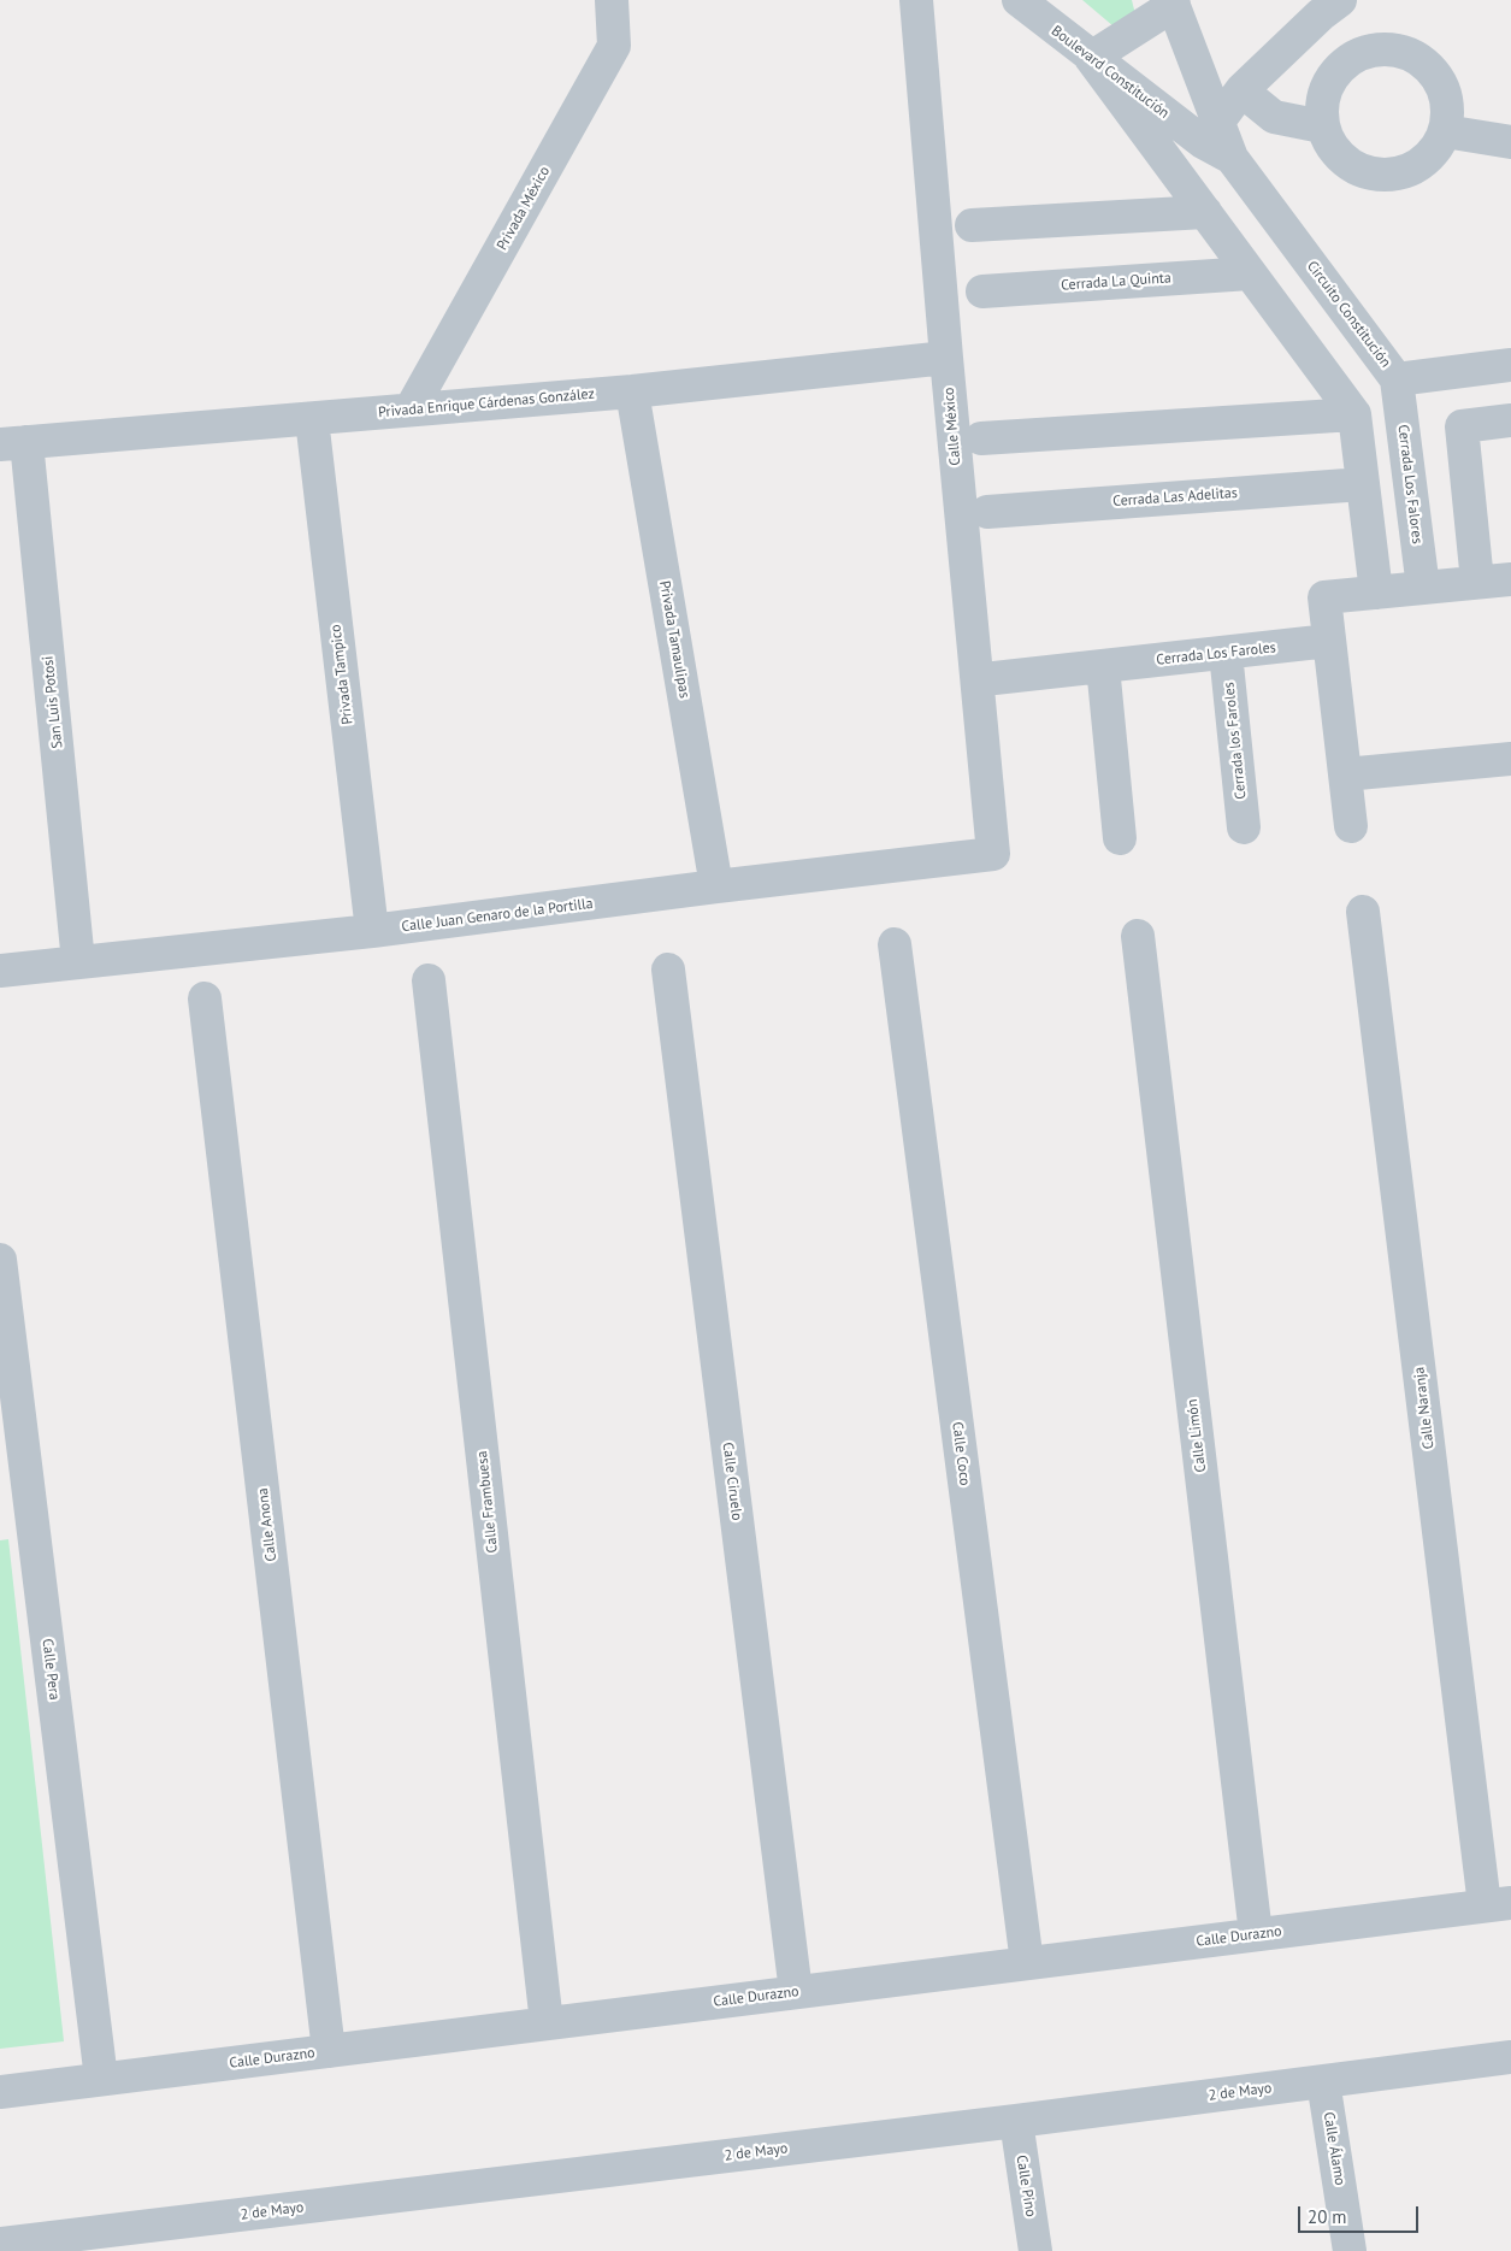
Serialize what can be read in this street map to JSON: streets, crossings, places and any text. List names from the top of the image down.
{
  "streets": {
    "street": [
      "Boulevard Constitución",
      "Privada México",
      "Cerrada La Quinta",
      "Circuito Constitución",
      "Privada Enrique Cárdenas González",
      "Calle México",
      "Cerrada Los Falores",
      "Cerrada Las Adelitas",
      "Privada Tamaulipas",
      "Cerrada Los Faroles",
      "Privada Tampico",
      "San Luis Potosi",
      "Cerrada los Faroles",
      "Calle Juan Genaro de la Portilla",
      "Calle Naranja",
      "Calle Limón",
      "Calle Coco",
      "Calle Ciruelo",
      "Calle Frambuesa",
      "Calle Anona",
      "Calle Pera",
      "Calle Durazno",
      "2 de Mayo",
      "Calle Álamo",
      "Calle Pino"
    ]
  },
  "crossings": [
    ["Boulevard Constitución", "Circuito Constitución"],
    ["Privada México", "Privada Enrique Cárdenas González"],
    ["Circuito Constitución", "Cerrada Los Falores"],
    ["Privada Enrique Cárdenas González", "Calle México"],
    ["Privada Enrique Cárdenas González", "Privada Tamaulipas"],
    ["Privada Enrique Cárdenas González", "Privada Tampico"],
    ["Privada Enrique Cárdenas González", "San Luis Potosi"],
    ["Calle México", "Calle Juan Genaro de la Portilla"],
    ["Privada Tamaulipas", "Calle Juan Genaro de la Portilla"],
    ["Cerrada Los Faroles", "Cerrada los Faroles"],
    ["Privada Tampico", "Calle Juan Genaro de la Portilla"],
    ["San Luis Potosi", "Calle Juan Genaro de la Portilla"],
    ["Calle Naranja", "Calle Durazno"],
    ["Calle Limón", "Calle Durazno"],
    ["Calle Coco", "Calle Durazno"],
    ["Calle Ciruelo", "Calle Durazno"],
    ["Calle Frambuesa", "Calle Durazno"],
    ["Calle Anona", "Calle Durazno"],
    ["Calle Pera", "Calle Durazno"],
    ["2 de Mayo", "Calle Álamo"],
    ["2 de Mayo", "Calle Pino"]
  ],
  "scale_bar": "20 m"
}
